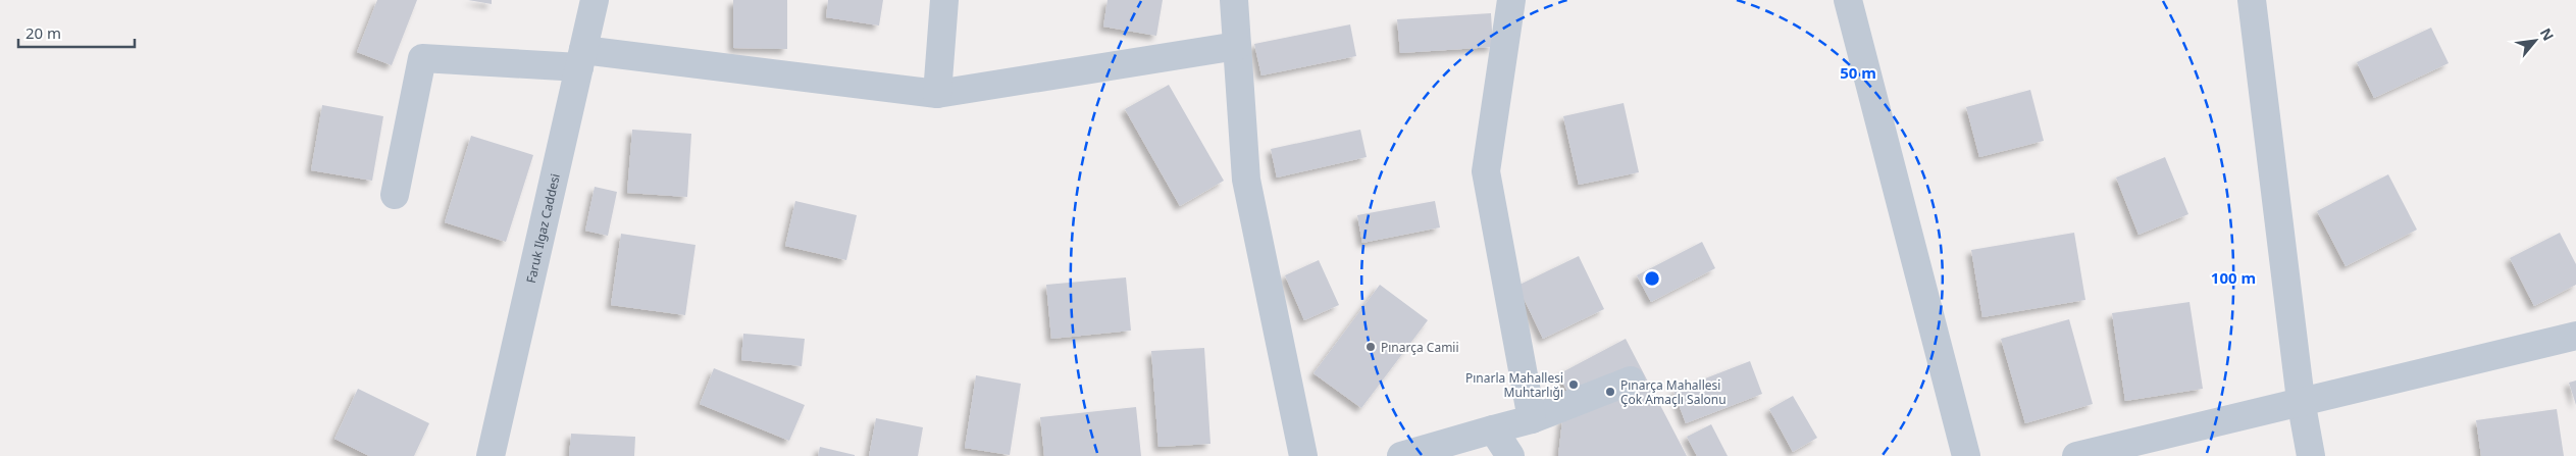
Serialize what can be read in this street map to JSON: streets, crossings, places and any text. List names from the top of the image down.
{
  "streets": {
    "street": ["Faruk Ilgaz Caddesi"]
  },
  "places": ["Pınarça Camii", "Pınarla Mahallesi Muhtarlığı", "Pınarça Mahallesi Çok Amaçlı Salonu"],
  "scale_bar": "20 m",
  "north": "top right",
  "rings": ["50 m", "100 m"]
}
